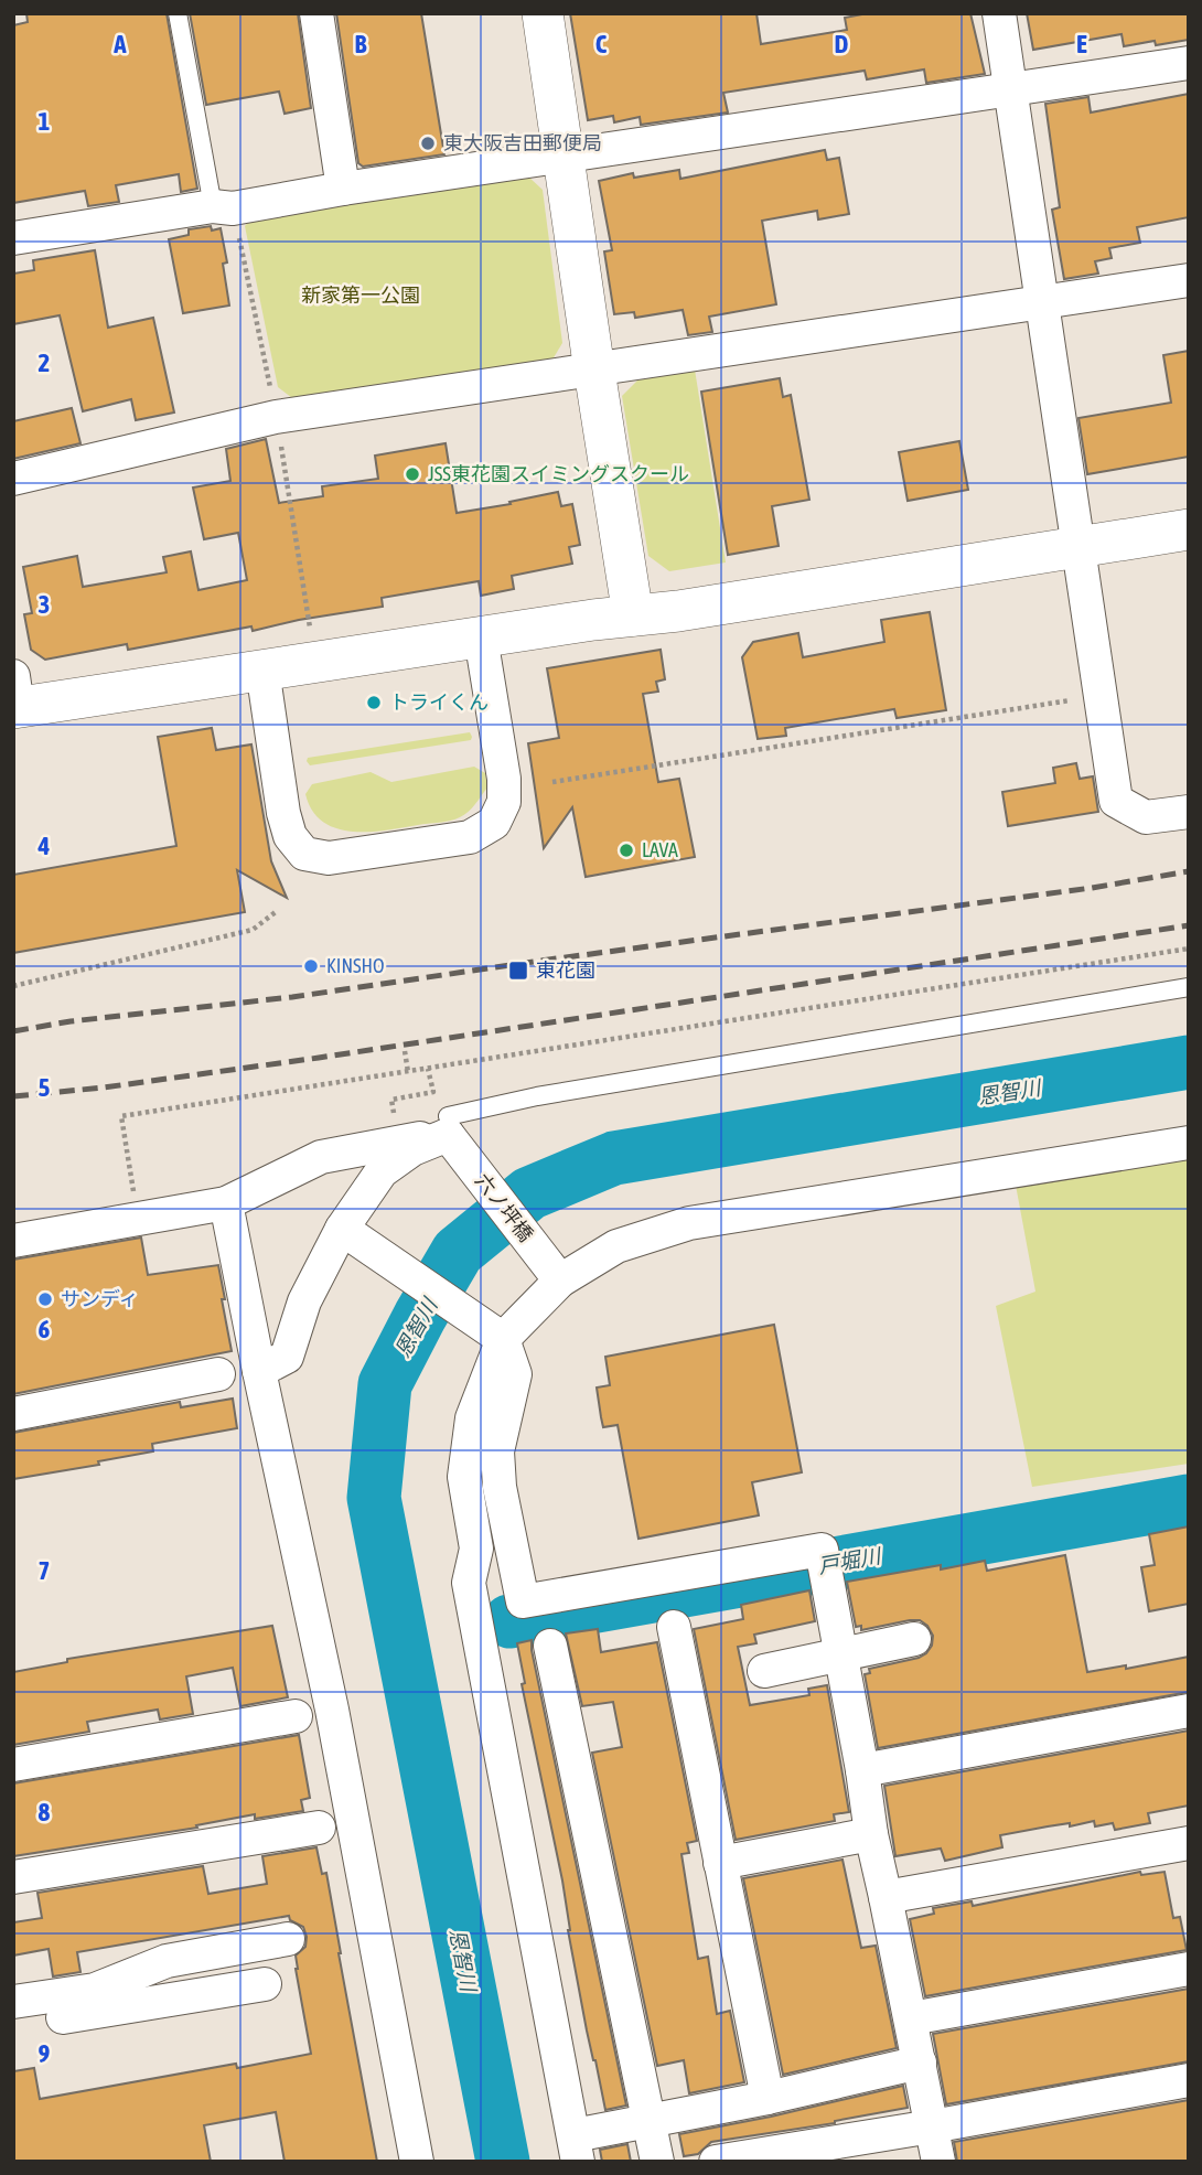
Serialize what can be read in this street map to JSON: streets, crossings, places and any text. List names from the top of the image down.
{
  "streets": {
    "street": ["六ノ坪橋"]
  },
  "water": ["恩智川", "戸堀川"],
  "parks": ["新家第一公園"],
  "places": {
    "other": [
      "東大阪吉田郵便局",
      "JSS東花園スイミングスクール",
      "トライくん",
      "LAVA",
      "KINSHO",
      "サンディ"
    ],
    "transit": ["東花園"]
  },
  "grid": {
    "columns": [
      "A",
      "B",
      "C",
      "D",
      "E"
    ],
    "rows": [
      "1",
      "2",
      "3",
      "4",
      "5",
      "6",
      "7",
      "8",
      "9"
    ]
  }
}
